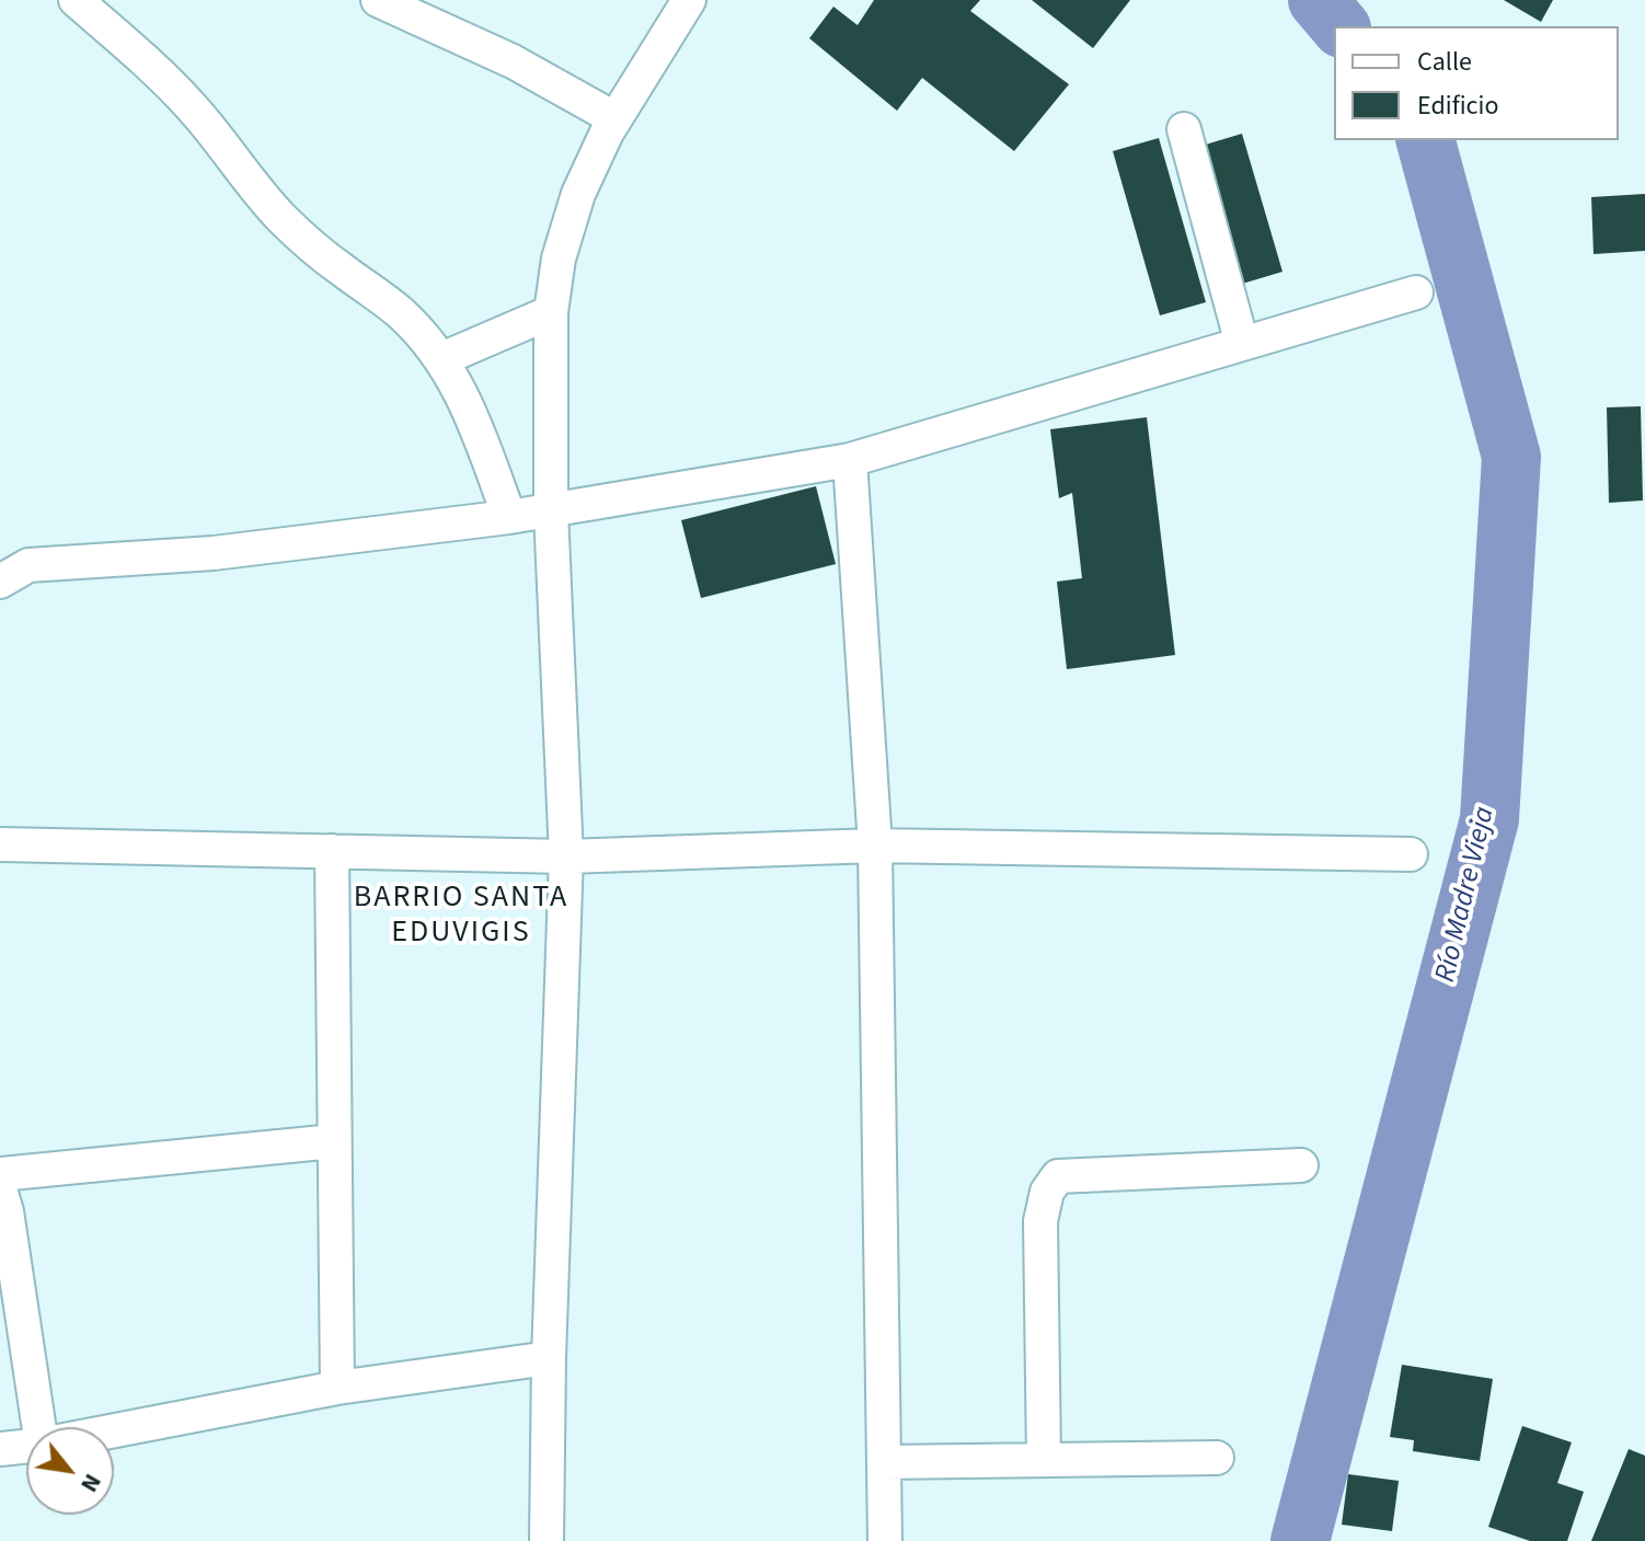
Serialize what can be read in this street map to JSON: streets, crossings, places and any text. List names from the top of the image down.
{
  "districts": ["BARRIO SANTA EDUVIGIS"],
  "water": ["Río Madre Vieja"],
  "legend": ["Calle", "Edificio"],
  "north": "bottom right"
}
